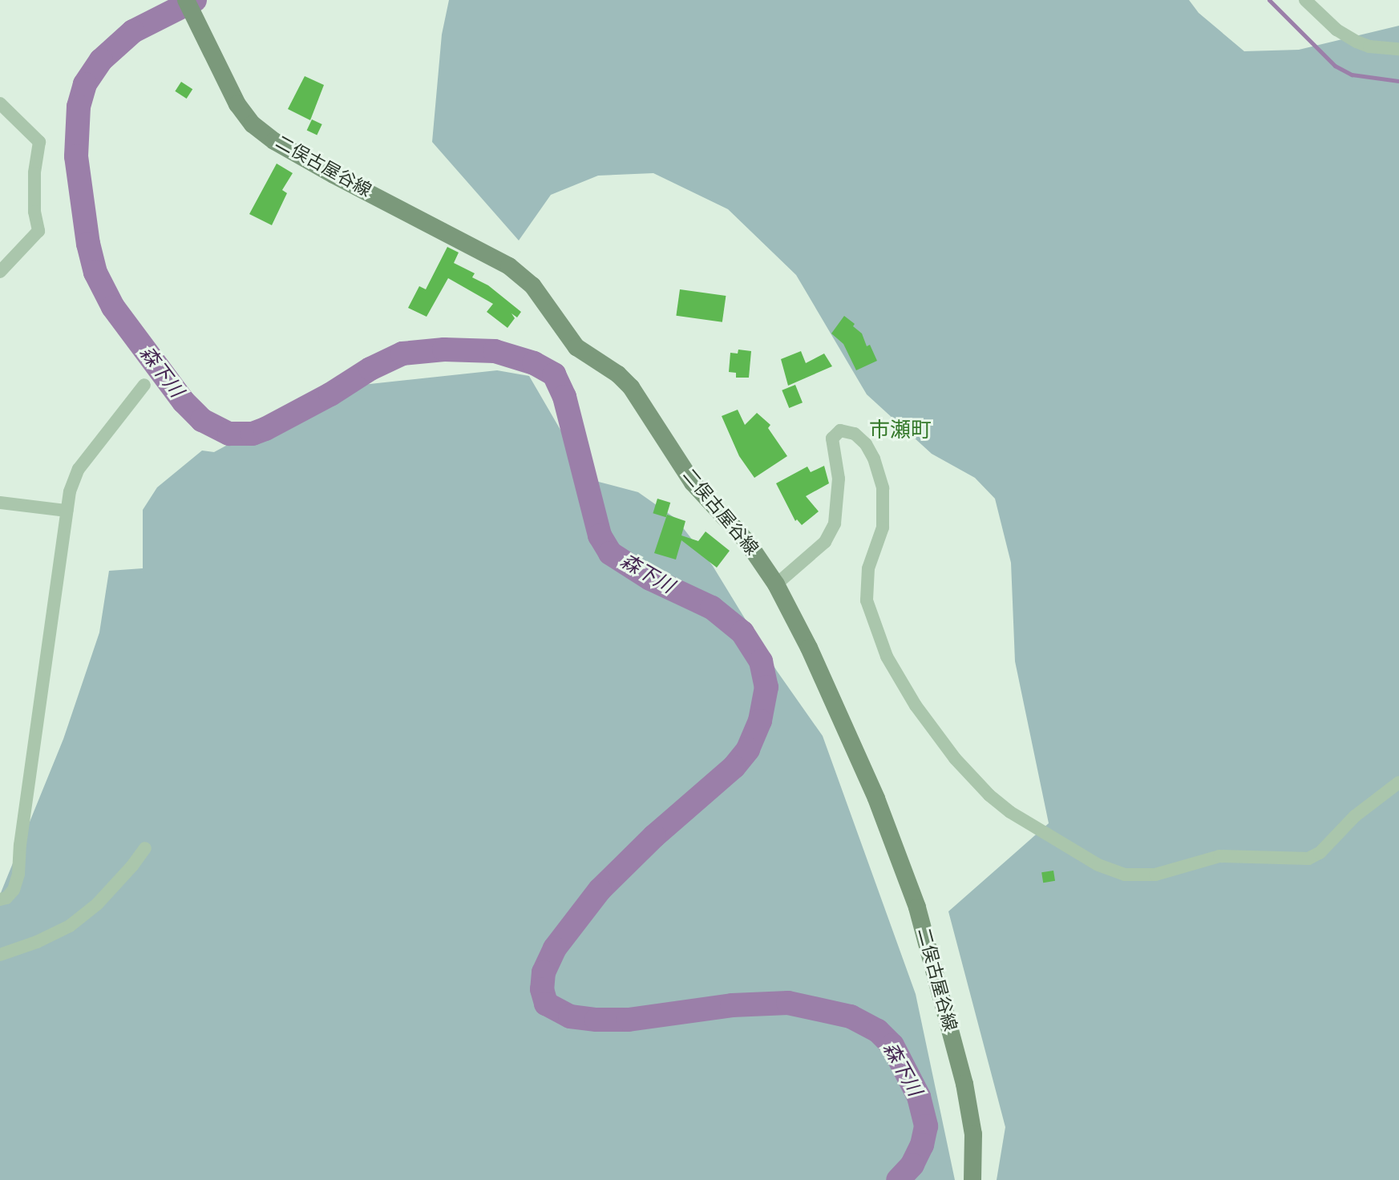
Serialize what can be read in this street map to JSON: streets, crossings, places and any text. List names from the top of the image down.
{
  "streets": {
    "main road": ["二俣古屋谷線"]
  },
  "districts": ["市瀬町"],
  "water": ["森下川"]
}
